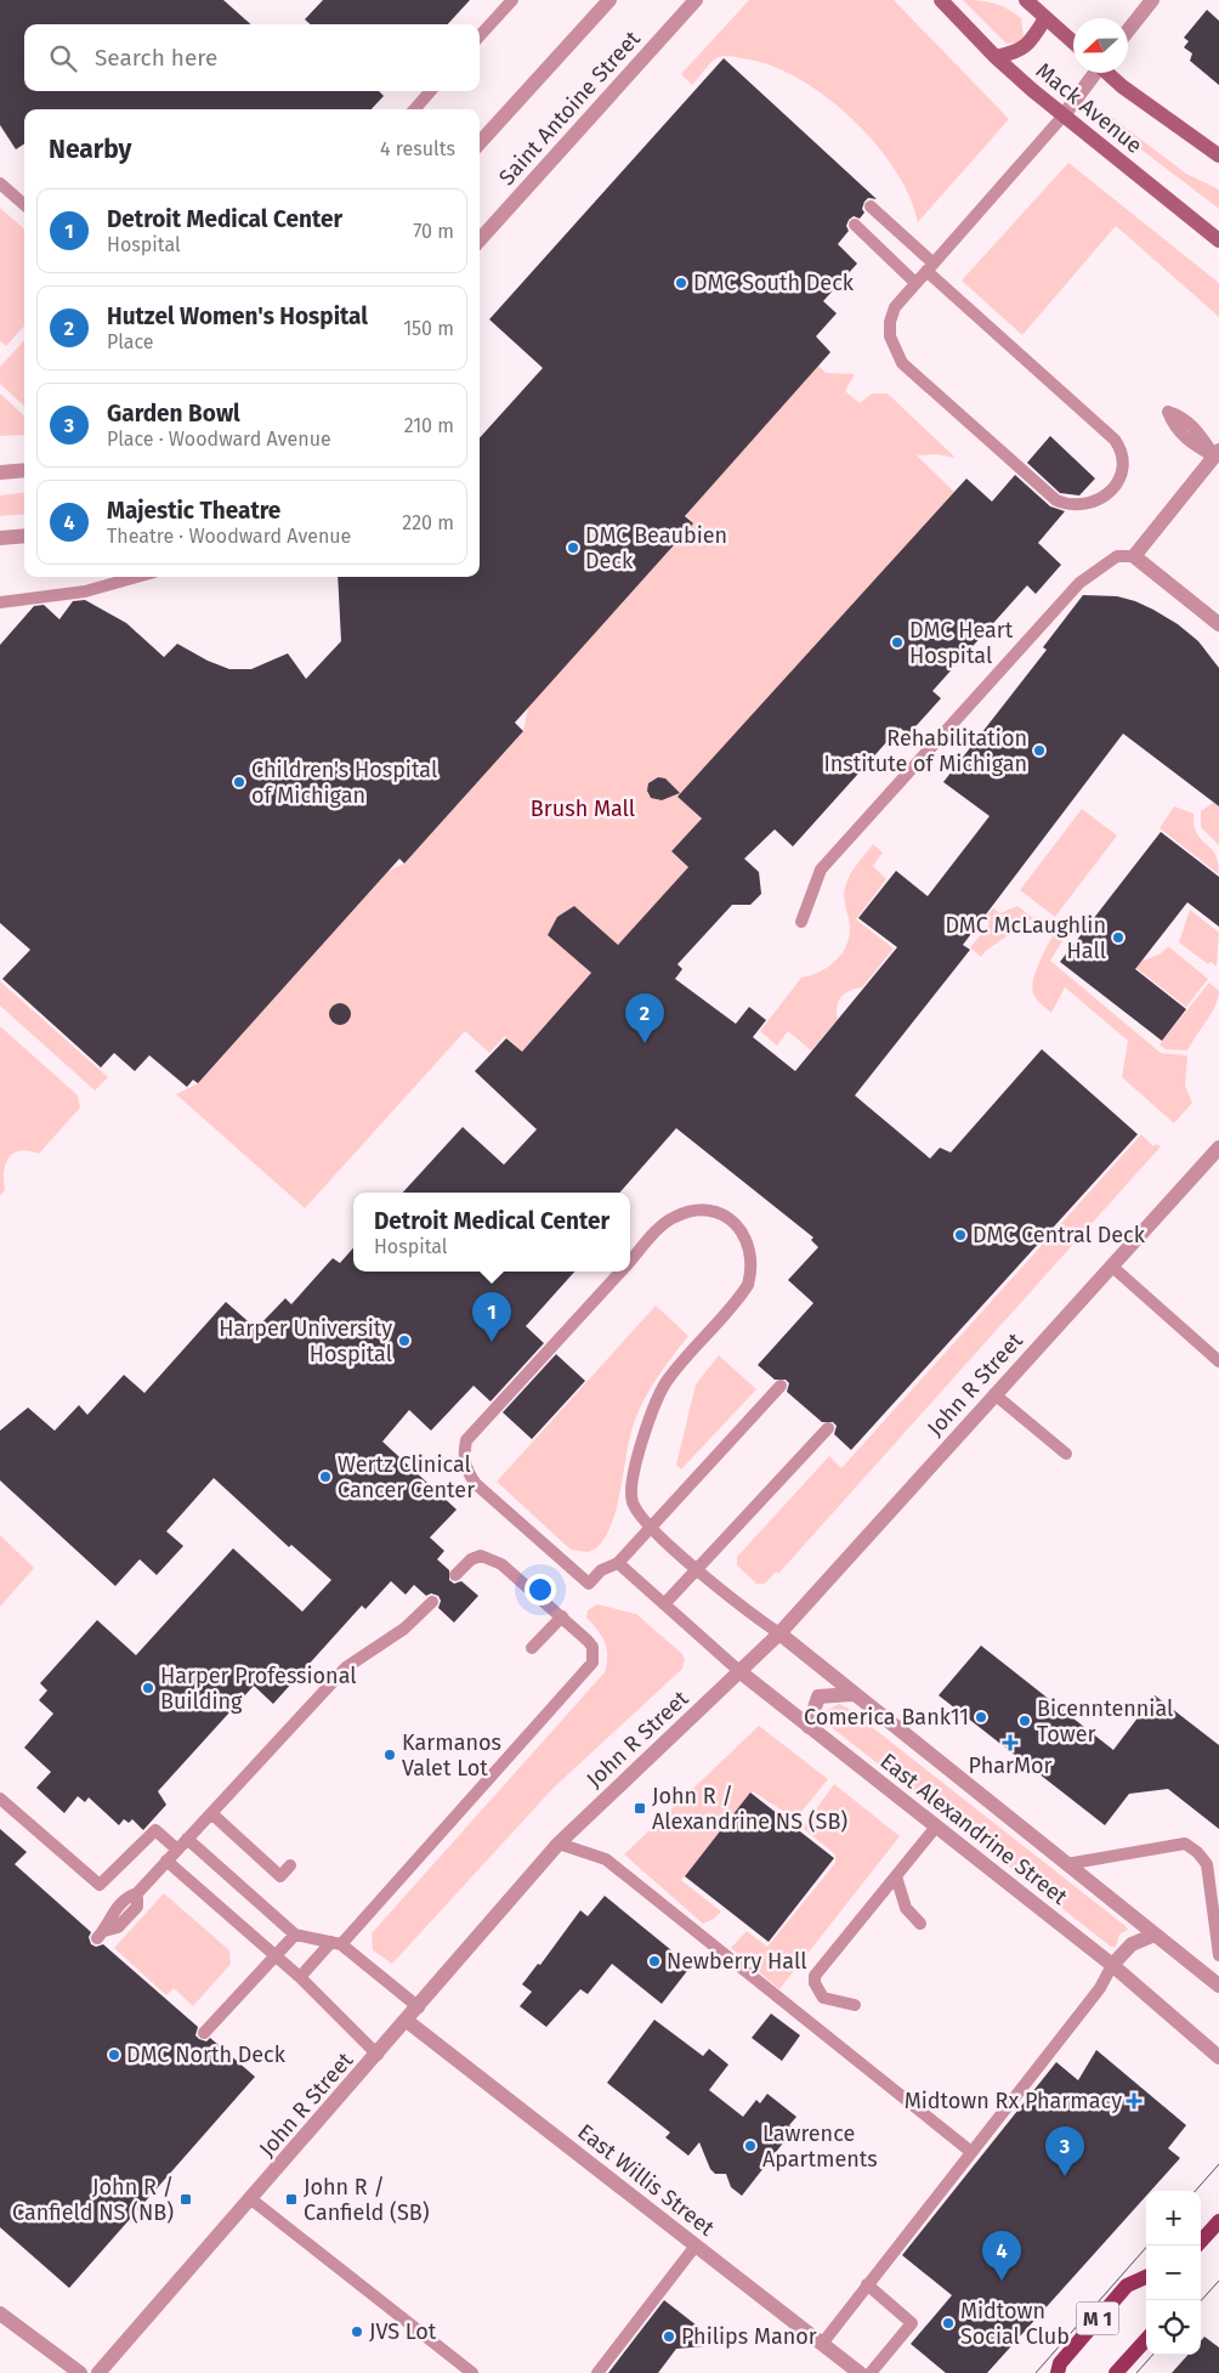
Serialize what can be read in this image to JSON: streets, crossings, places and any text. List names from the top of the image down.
{
  "streets": {
    "main road": ["Mack Avenue", "M 1"],
    "street": [
      "Saint Antoine Street",
      "John R Street",
      "East Alexandrine Street",
      "East Willis Street"
    ]
  },
  "crossings": [
    ["John R Street", "East Alexandrine Street"],
    ["John R Street", "East Willis Street"]
  ],
  "parks": ["Brush Mall"],
  "places": {
    "other": [
      "DMC South Deck",
      "DMC Beaubien Deck",
      "DMC Heart Hospital",
      "Rehabilitation Institute of Michigan",
      "Children's Hospital of Michigan",
      "DMC McLaughlin Hall",
      "DMC Central Deck",
      "Harper University Hospital",
      "Wertz Clinical Cancer Center",
      "Harper Professional Building",
      "Comerica Bank11",
      "Bicenntennial Tower",
      "Karmanos Valet Lot",
      "Newberry Hall",
      "DMC North Deck",
      "Lawrence Apartments",
      "Midtown Social Club",
      "JVS Lot",
      "Philips Manor"
    ],
    "health": ["PharMor", "Midtown Rx Pharmacy"],
    "transit": ["John R / Alexandrine NS (SB)", "John R / Canfield NS (NB)", "John R / Canfield (SB)"]
  },
  "north": "left",
  "page": {
    "search": "Search here",
    "heading": ["Nearby", "4 results"],
    "list": [
      {
        "mark": "1",
        "name": "Detroit Medical Center",
        "note": "Hospital",
        "value": "70 m"
      },
      {
        "mark": "2",
        "name": "Hutzel Women's Hospital",
        "note": "Place",
        "value": "150 m"
      },
      {
        "mark": "3",
        "name": "Garden Bowl",
        "note": "Place · Woodward Avenue",
        "value": "210 m"
      },
      {
        "mark": "4",
        "name": "Majestic Theatre",
        "note": "Theatre · Woodward Avenue",
        "value": "220 m"
      }
    ],
    "pins": [
      "2",
      "1",
      "3",
      "4"
    ],
    "popup": ["Detroit Medical Center", "Hospital"],
    "map_buttons": ["+", "−"]
  }
}
